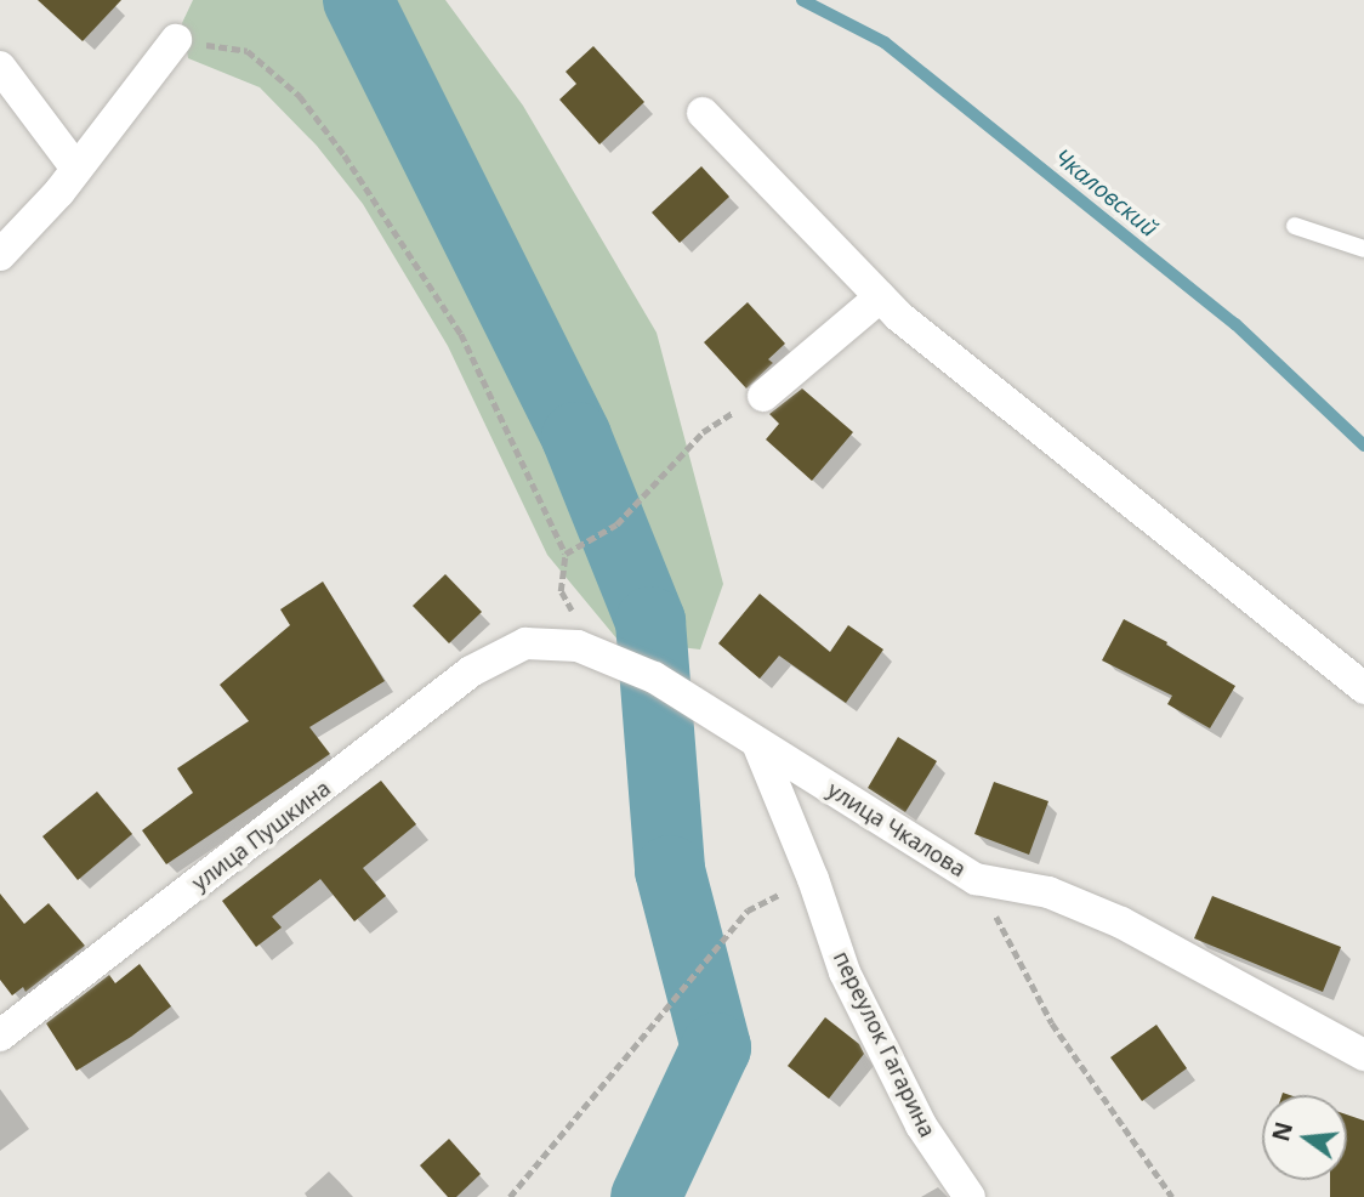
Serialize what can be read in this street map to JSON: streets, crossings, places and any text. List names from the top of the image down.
{
  "streets": {
    "street": ["улица Чкалова", "улица Пушкина", "переулок Гагарина"]
  },
  "crossings": [
    ["улица Чкалова", "улица Пушкина"],
    ["улица Чкалова", "переулок Гагарина"]
  ],
  "water": ["Чкаловский"],
  "north": "left"
}
